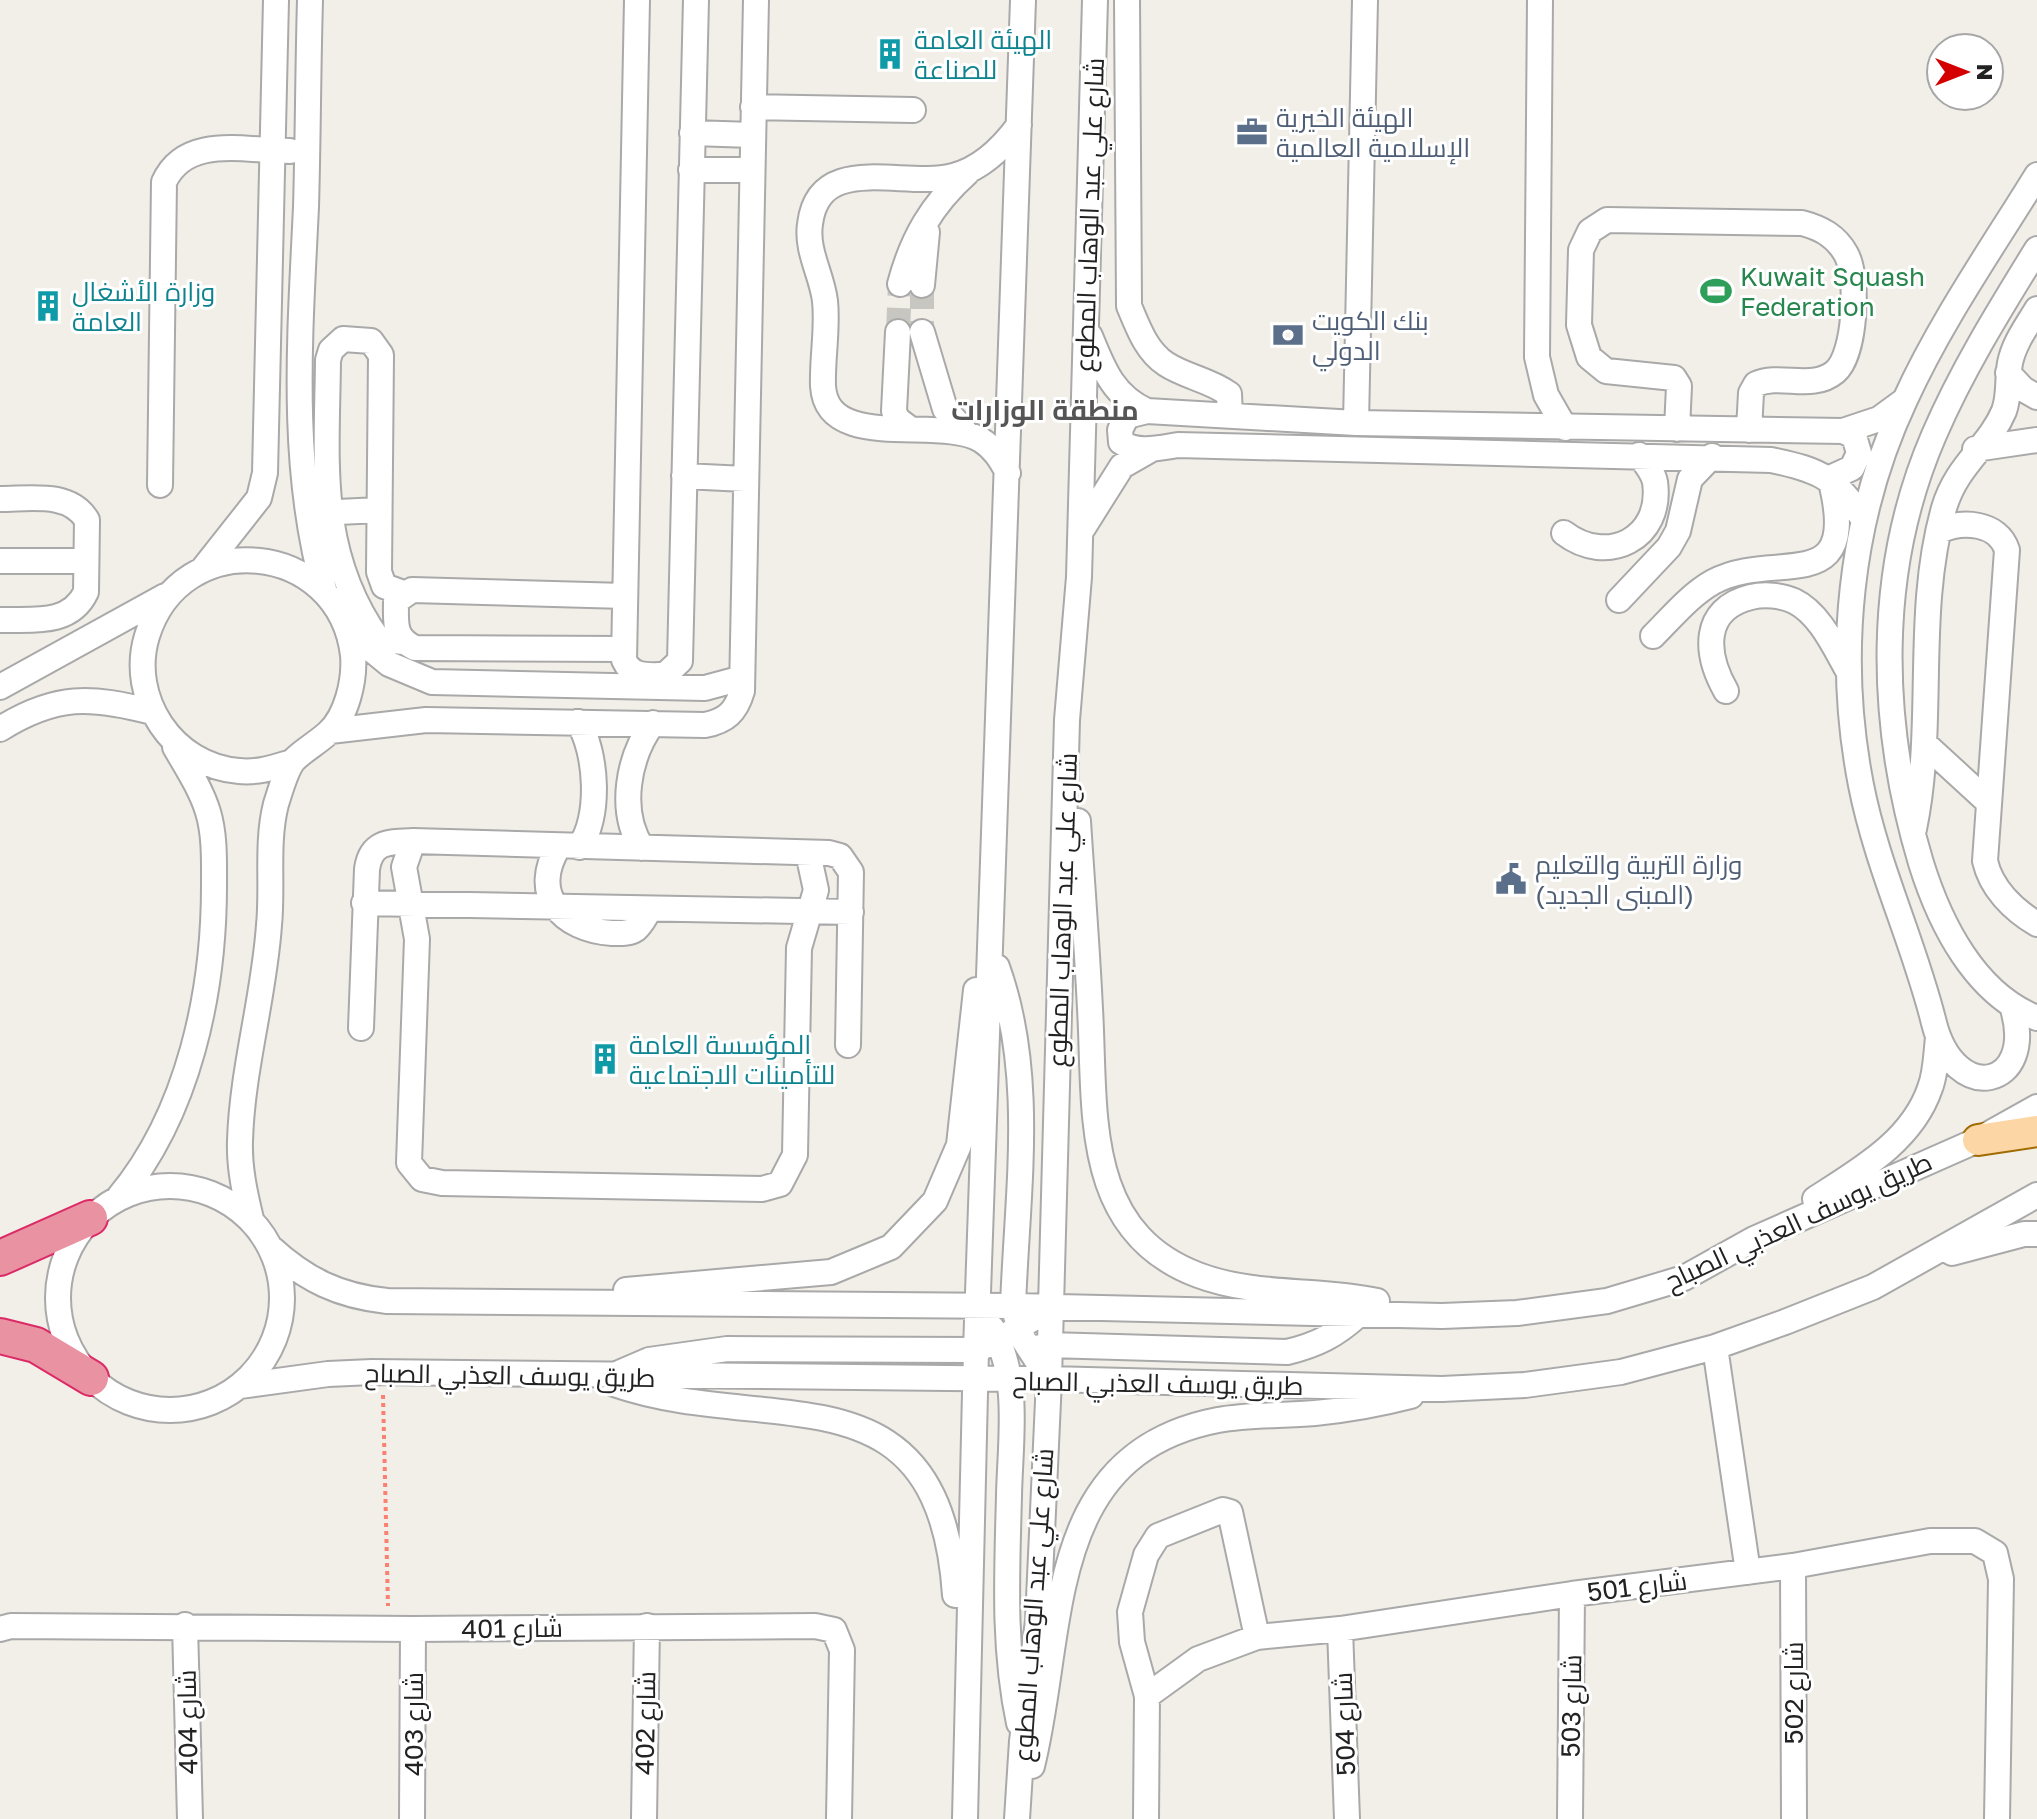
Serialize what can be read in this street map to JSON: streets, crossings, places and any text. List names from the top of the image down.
{
  "streets": {
    "street": [
      "شارع علي عبد الوهاب المطوع",
      "طريق يوسف العذبي الصباح",
      "شارع 501",
      "شارع 401",
      "شارع 502",
      "شارع 503",
      "شارع 404",
      "شارع 402",
      "شارع 403",
      "شارع 504"
    ]
  },
  "crossings": [
    ["شارع علي عبد الوهاب المطوع", "طريق يوسف العذبي الصباح"],
    ["شارع 501", "شارع 502"],
    ["شارع 501", "شارع 503"],
    ["شارع 501", "شارع 504"],
    ["شارع 401", "شارع 404"],
    ["شارع 401", "شارع 402"],
    ["شارع 401", "شارع 403"]
  ],
  "districts": ["منطقة الوزارات"],
  "places": {
    "building": ["الهيئة العامة للصناعة", "وزارة الأشغال العامة", "المؤسسة العامة للتأمينات الاجتماعية"],
    "office": ["الهيئة الخيرية الإسلامية العالمية"],
    "sports": ["Kuwait Squash Federation"],
    "bank": ["بنك الكويت الدولي"],
    "public building": ["وزارة التربية والتعليم (المبنى الجديد)"]
  },
  "north": "right"
}
